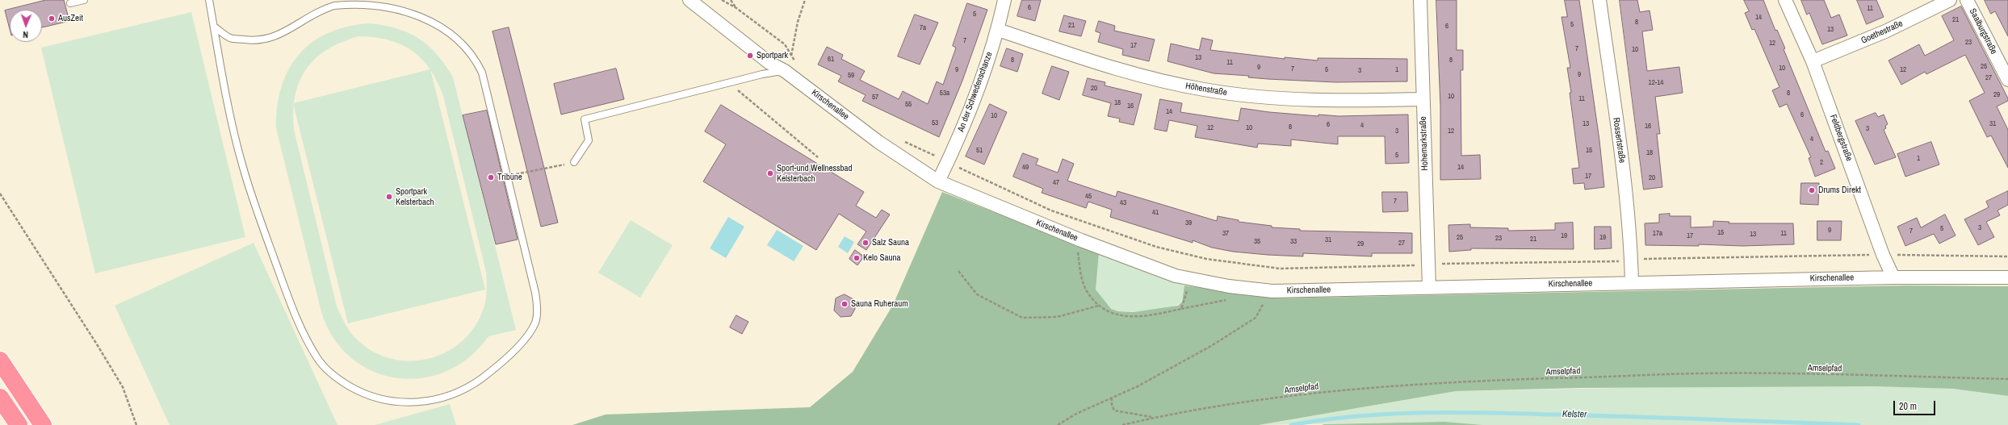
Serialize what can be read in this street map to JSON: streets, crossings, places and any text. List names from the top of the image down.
{
  "streets": {
    "street": [
      "Saalburgstraße",
      "Goethestraße",
      "Höhenstraße",
      "An der Schwedenschanze",
      "Kirschenallee",
      "Feldbergstraße",
      "Rossertstraße",
      "Hohemarkstraße"
    ],
    "path": ["Amselpfad"]
  },
  "crossings": [
    ["Goethestraße", "Feldbergstraße"],
    ["Höhenstraße", "An der Schwedenschanze"],
    ["Höhenstraße", "Hohemarkstraße"],
    ["An der Schwedenschanze", "Kirschenallee"],
    ["Kirschenallee", "Feldbergstraße"],
    ["Kirschenallee", "Rossertstraße"],
    ["Kirschenallee", "Hohemarkstraße"]
  ],
  "water": ["Kelster"],
  "places": [
    "AusZeit",
    "Sportpark",
    "Sport-und Wellnessbad Kelsterbach",
    "Tribüne",
    "Drums Direkt",
    "Sportpark Kelsterbach",
    "Salz Sauna",
    "Kelo Sauna",
    "Sauna Ruheraum"
  ],
  "house_numbers": [
    "6",
    "11",
    "5",
    "14",
    "21",
    "8",
    "5",
    "21",
    "6",
    "7a",
    "13",
    "7",
    "23",
    "12",
    "17",
    "7",
    "10",
    "13",
    "61",
    "8",
    "8",
    "11",
    "25",
    "9",
    "10",
    "7",
    "9",
    "5",
    "1",
    "12",
    "3",
    "9",
    "59",
    "27",
    "12-14",
    "20",
    "53a",
    "8",
    "29",
    "10",
    "57",
    "11",
    "18",
    "55",
    "16",
    "14",
    "6",
    "10",
    "53",
    "13",
    "31",
    "6",
    "4",
    "16",
    "8",
    "12",
    "10",
    "3",
    "3",
    "12",
    "4",
    "51",
    "15",
    "18",
    "5",
    "1",
    "2",
    "49",
    "14",
    "17",
    "20",
    "47",
    "45",
    "7",
    "43",
    "41",
    "39",
    "3",
    "5",
    "9",
    "7",
    "15",
    "37",
    "17a",
    "11",
    "13",
    "19",
    "17",
    "25",
    "19",
    "23",
    "21",
    "31",
    "35",
    "33",
    "27",
    "29"
  ],
  "scale_bar": "20 m",
  "north": "bottom"
}
